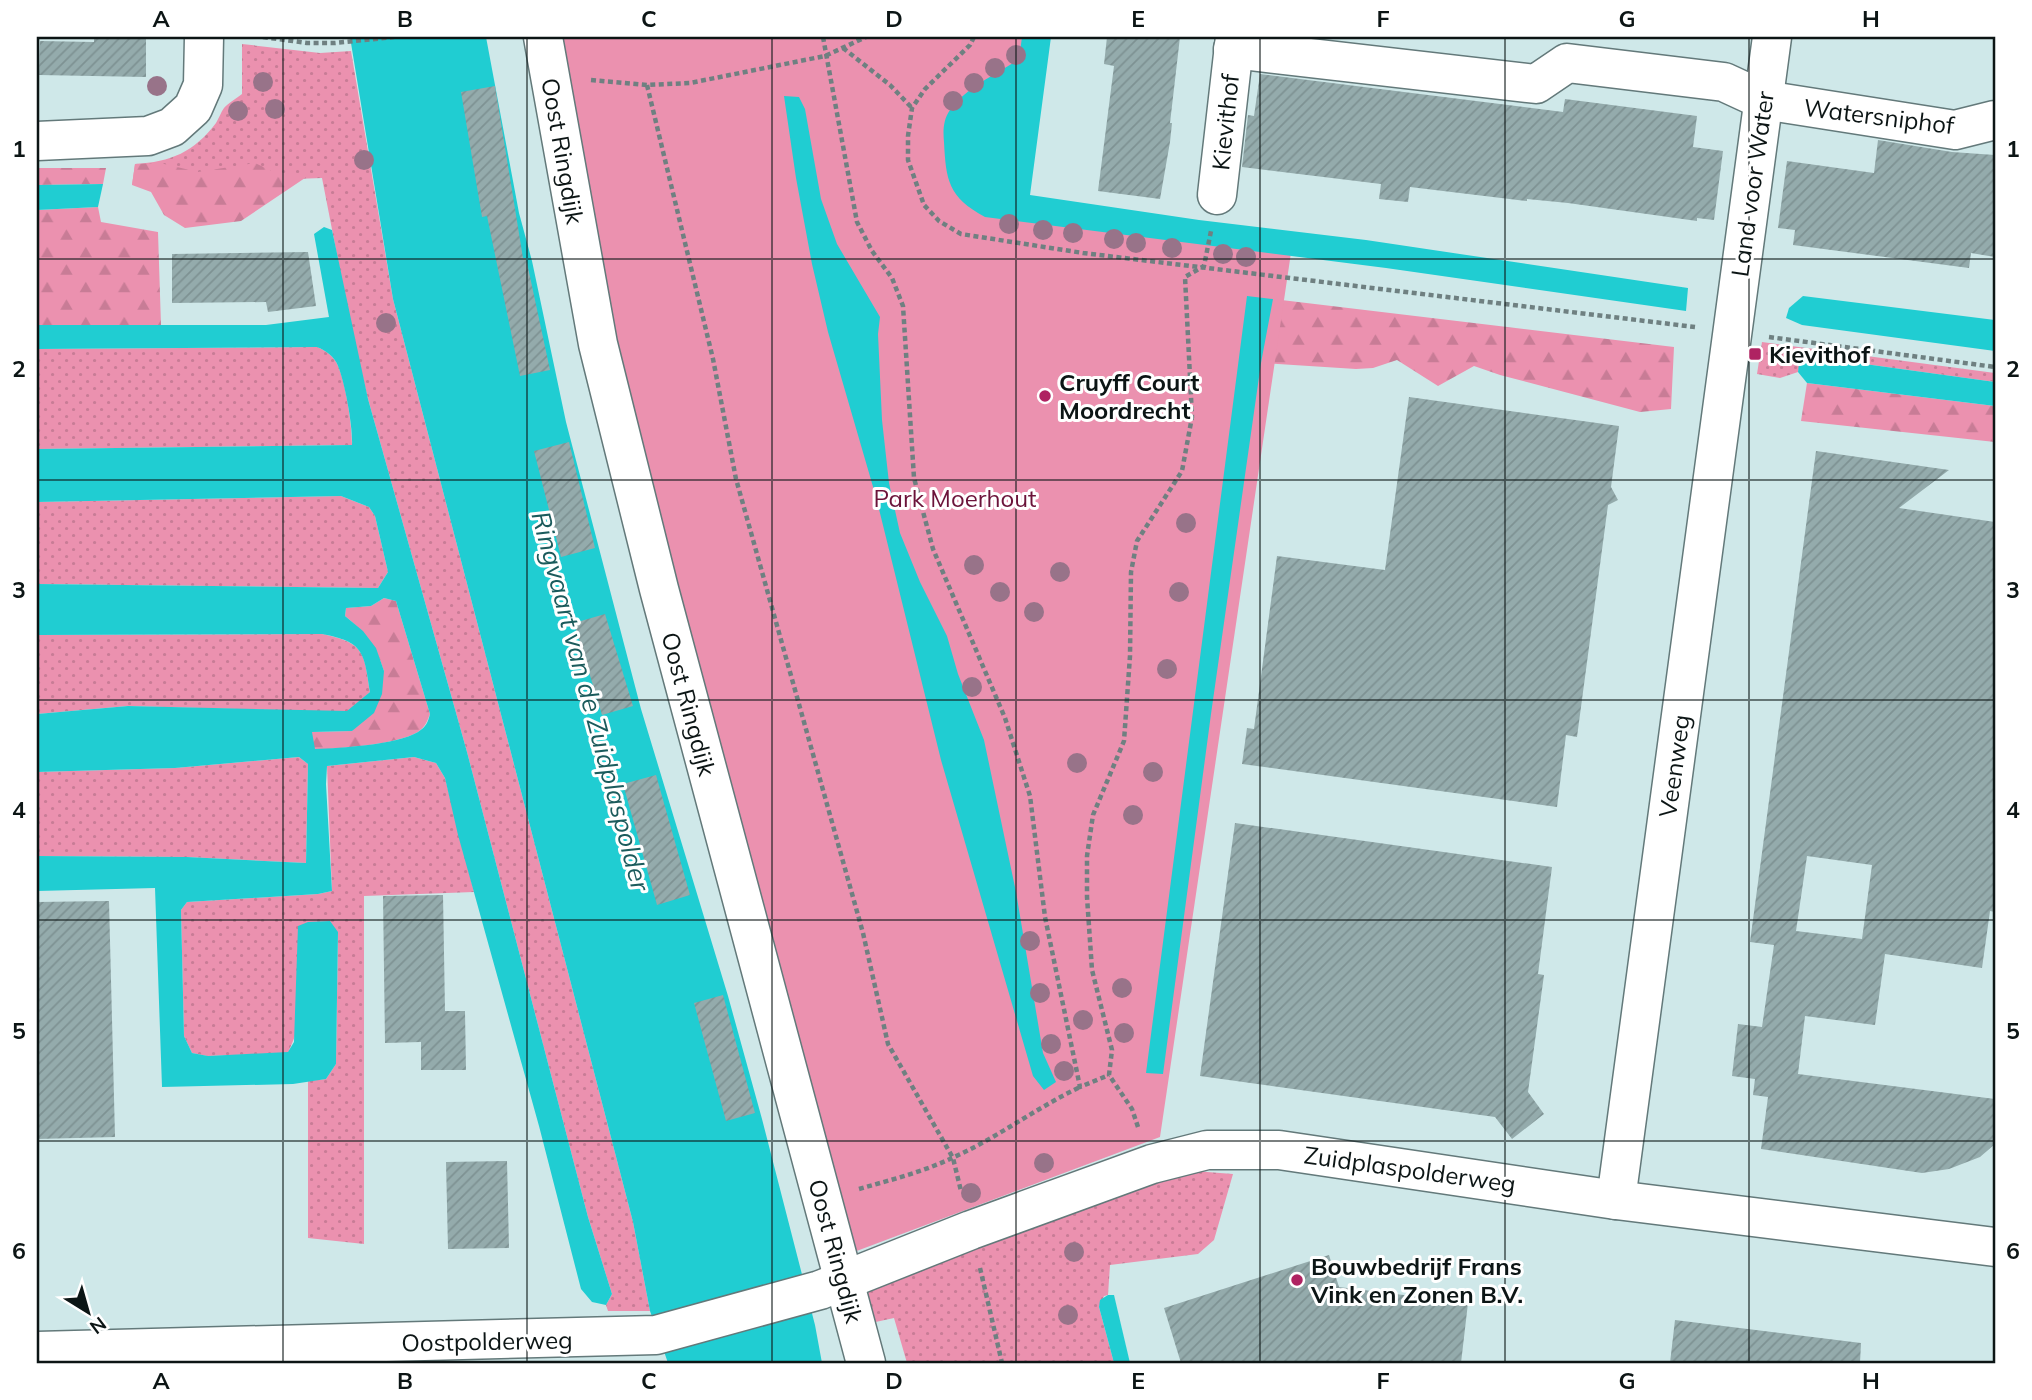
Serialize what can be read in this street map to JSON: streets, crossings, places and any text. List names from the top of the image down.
{
  "streets": {
    "street": [
      "Watersniphof",
      "Kievithof",
      "Oost Ringdijk",
      "Land voor Water",
      "Veenweg",
      "Zuidplaspolderweg",
      "Oostpolderweg"
    ]
  },
  "crossings": [
    ["Watersniphof", "Kievithof"],
    ["Watersniphof", "Land voor Water"],
    ["Kievithof", "Land voor Water"],
    ["Oost Ringdijk", "Zuidplaspolderweg"],
    ["Oost Ringdijk", "Oostpolderweg"],
    ["Land voor Water", "Veenweg"],
    ["Veenweg", "Zuidplaspolderweg"],
    ["Zuidplaspolderweg", "Oostpolderweg"]
  ],
  "water": ["Ringvaart van de Zuidplaspolder"],
  "parks": ["Park Moerhout"],
  "places": {
    "transit": ["Kievithof"],
    "other": ["Cruyff Court Moordrecht", "Bouwbedrijf Frans Vink en Zonen B.V."]
  },
  "north": "bottom right",
  "grid": {
    "columns": [
      "A",
      "B",
      "C",
      "D",
      "E",
      "F",
      "G",
      "H"
    ],
    "rows": [
      "1",
      "2",
      "3",
      "4",
      "5",
      "6"
    ]
  }
}
